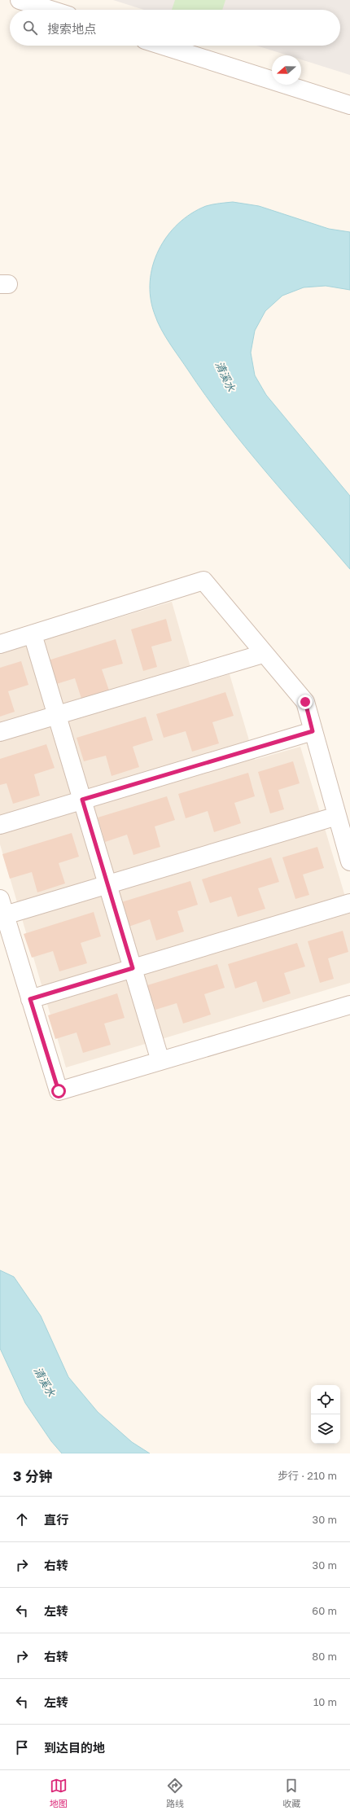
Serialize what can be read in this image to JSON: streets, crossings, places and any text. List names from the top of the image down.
{
  "water": ["清溪水"],
  "north": "left",
  "page": {
    "search": "搜索地点",
    "heading": ["3 分钟", "步行 · 210 m"],
    "list": [
      ["直行", "30 m"],
      ["右转", "30 m"],
      ["左转", "60 m"],
      ["右转", "80 m"],
      ["左转", "10 m"],
      "到达目的地"
    ],
    "nav": ["地图", "路线", "收藏"]
  }
}
